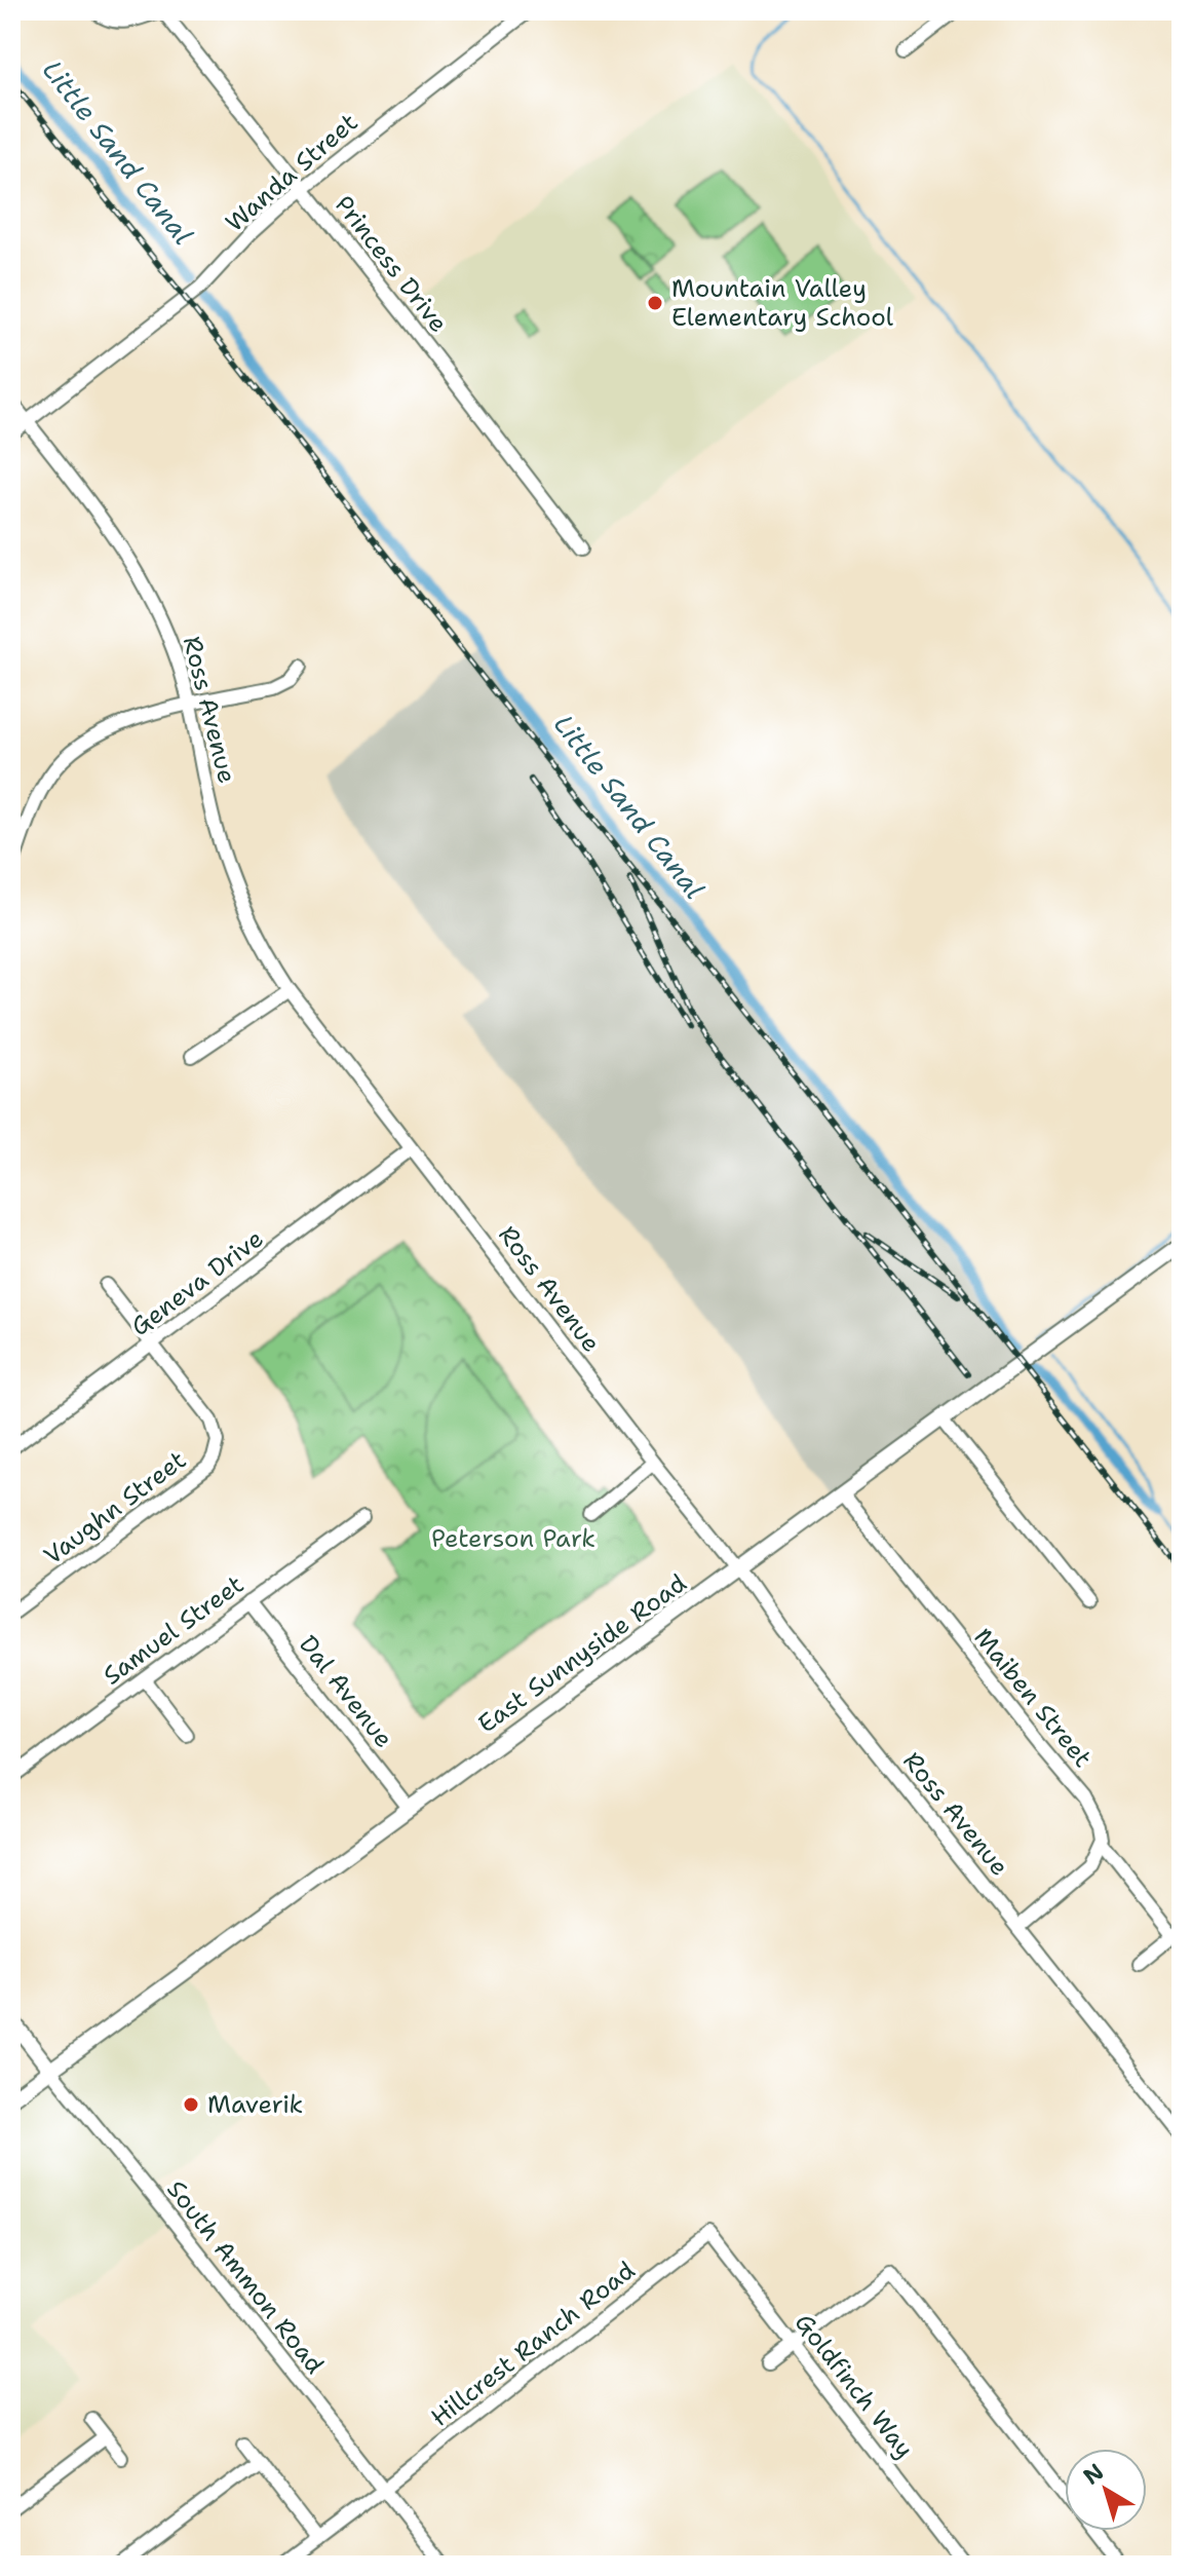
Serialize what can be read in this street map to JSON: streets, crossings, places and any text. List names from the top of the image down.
{
  "streets": {
    "main road": ["East Sunnyside Road", "South Ammon Road"],
    "street": [
      "Wanda Street",
      "Princess Drive",
      "Ross Avenue",
      "Geneva Drive",
      "Vaughn Street",
      "Samuel Street",
      "Dal Avenue",
      "Maiben Street",
      "Hillcrest Ranch Road",
      "Goldfinch Way"
    ]
  },
  "crossings": [
    ["Wanda Street", "Princess Drive"],
    ["Wanda Street", "Ross Avenue"],
    ["Ross Avenue", "Geneva Drive"],
    ["Ross Avenue", "East Sunnyside Road"],
    ["Geneva Drive", "Vaughn Street"],
    ["Samuel Street", "Dal Avenue"],
    ["East Sunnyside Road", "Dal Avenue"],
    ["East Sunnyside Road", "Maiben Street"],
    ["East Sunnyside Road", "South Ammon Road"],
    ["South Ammon Road", "Hillcrest Ranch Road"],
    ["Hillcrest Ranch Road", "Goldfinch Way"]
  ],
  "water": ["Little Sand Canal"],
  "parks": ["Peterson Park"],
  "places": ["Mountain Valley Elementary School", "Maverik"],
  "north": "top left"
}
